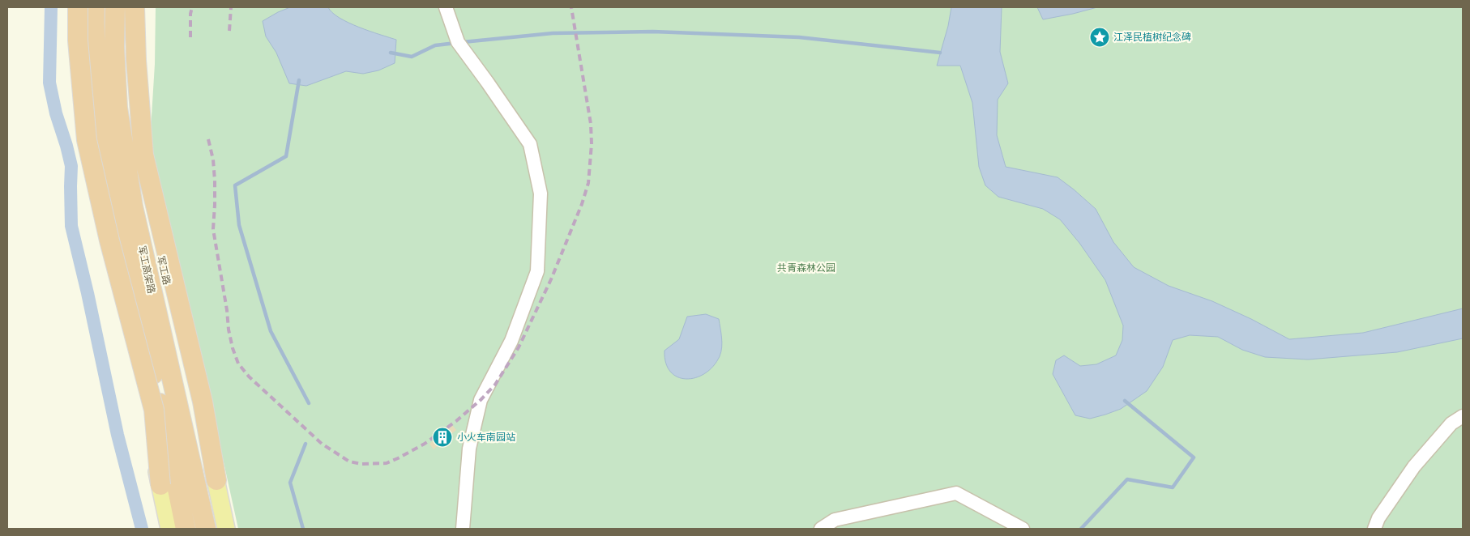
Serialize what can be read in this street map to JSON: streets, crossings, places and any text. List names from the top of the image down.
{
  "streets": {
    "highway": ["军工高架路"]
  },
  "parks": ["共青森林公园"],
  "places": {
    "place": ["江泽民植树纪念碑"],
    "building": ["小火车南园站"]
  }
}
